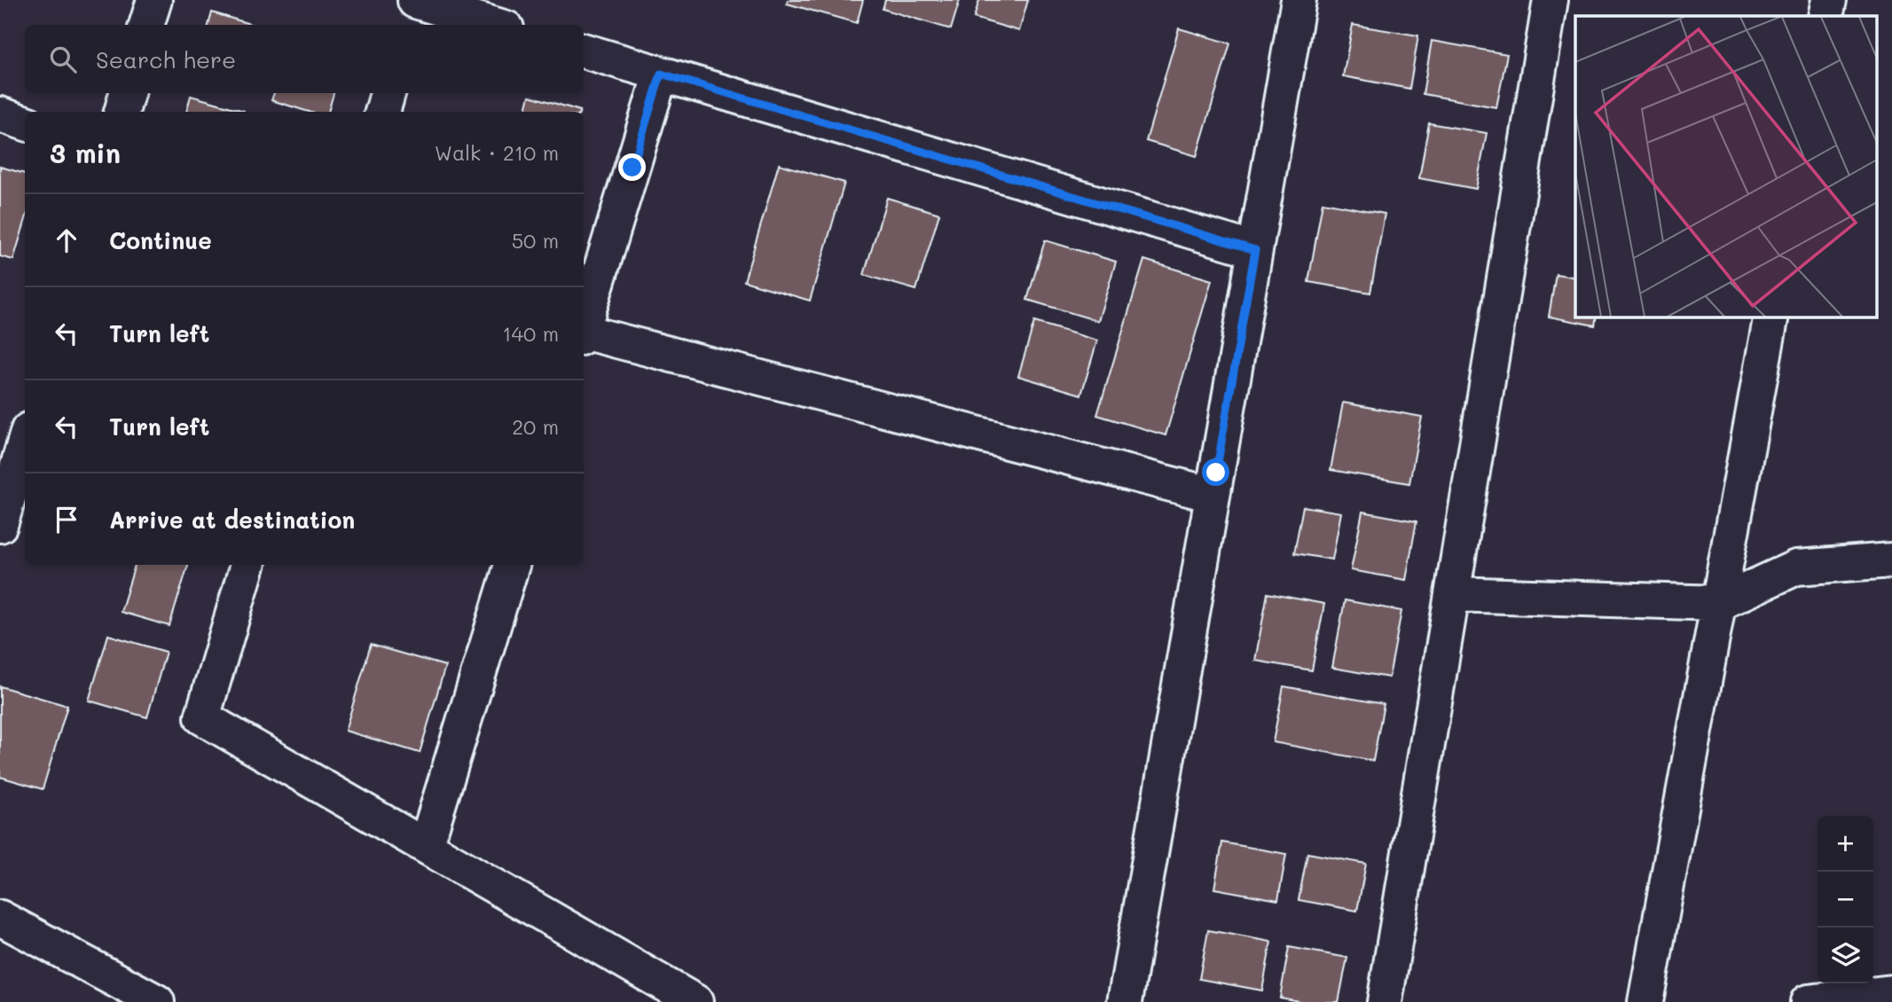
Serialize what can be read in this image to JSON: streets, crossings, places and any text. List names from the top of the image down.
{
  "page": {
    "search": "Search here",
    "heading": ["3 min", "Walk · 210 m"],
    "list": [
      ["Continue", "50 m"],
      ["Turn left", "140 m"],
      ["Turn left", "20 m"],
      "Arrive at destination"
    ],
    "map_buttons": ["+", "−"]
  }
}
